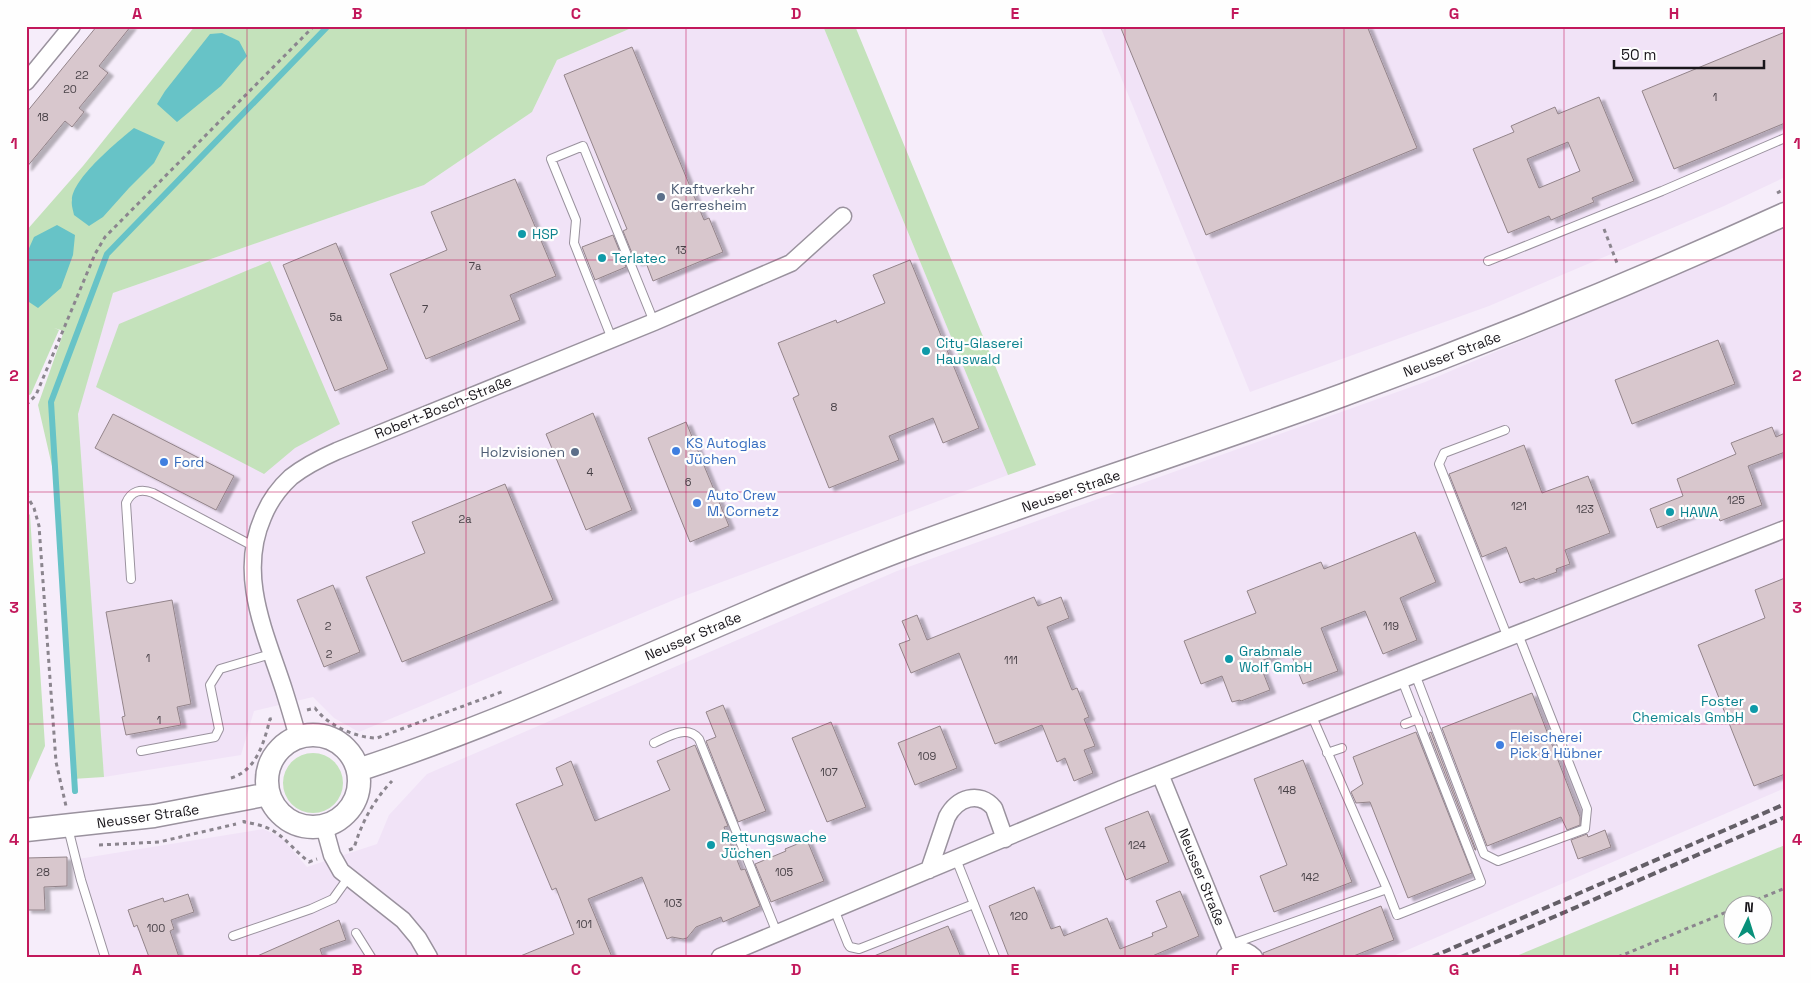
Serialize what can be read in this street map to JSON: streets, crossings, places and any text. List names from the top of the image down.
{
  "streets": {
    "main road": ["Neusser Straße"],
    "street": ["Robert-Bosch-Straße"]
  },
  "crossings": [
    ["Neusser Straße", "Robert-Bosch-Straße"]
  ],
  "places": [
    "Kraftverkehr Gerresheim",
    "HSP",
    "Terlatec",
    "City-Glaserei Hauswald",
    "KS Autoglas Jüchen",
    "Holzvisionen",
    "Ford",
    "Auto Crew M. Cornetz",
    "HAWA",
    "Grabmale Wolf GmbH",
    "Foster Chemicals GmbH",
    "Fleischerei Pick & Hübner",
    "Rettungswache Jüchen"
  ],
  "house_numbers": [
    "22",
    "20",
    "1",
    "18",
    "13",
    "7a",
    "7",
    "5a",
    "8",
    "4",
    "6",
    "125",
    "121",
    "123",
    "2a",
    "2",
    "119",
    "2",
    "1",
    "111",
    "1",
    "109",
    "107",
    "148",
    "124",
    "28",
    "105",
    "142",
    "103",
    "120",
    "101",
    "100"
  ],
  "scale_bar": "50 m",
  "north": "top",
  "grid": {
    "columns": [
      "A",
      "B",
      "C",
      "D",
      "E",
      "F",
      "G",
      "H"
    ],
    "rows": [
      "1",
      "2",
      "3",
      "4"
    ]
  }
}
